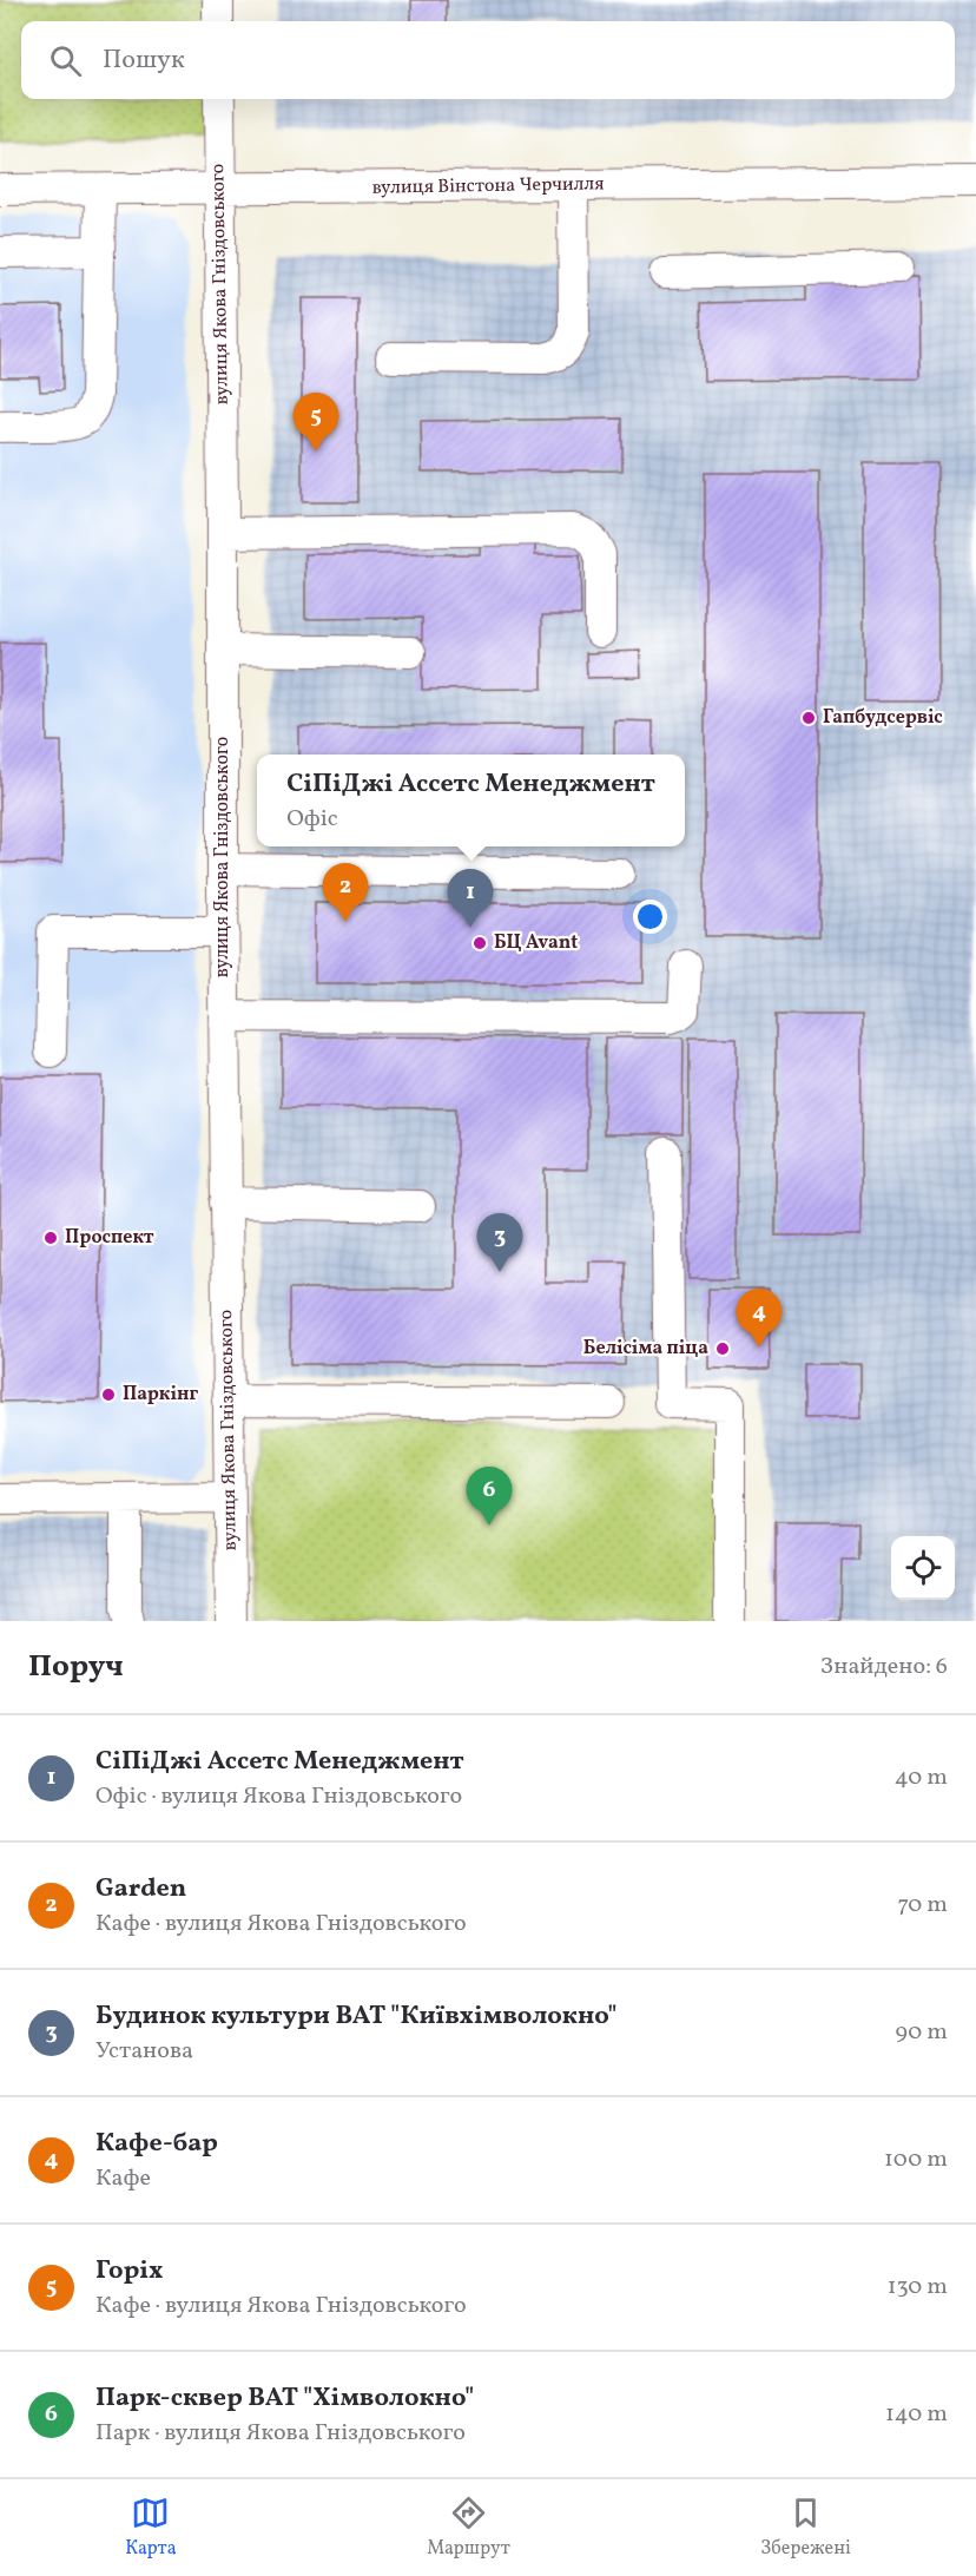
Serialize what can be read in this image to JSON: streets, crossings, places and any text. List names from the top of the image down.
{
  "streets": {
    "street": ["вулиця Вінстона Черчилля", "вулиця Якова Гніздовського"]
  },
  "crossings": [
    ["вулиця Вінстона Черчилля", "вулиця Якова Гніздовського"]
  ],
  "places": [
    "Гапбудсервіс",
    "БЦ Avant",
    "Проспект",
    "Белісіма піца",
    "Паркінг"
  ],
  "page": {
    "search": "Пошук",
    "pins": [
      "5",
      "2",
      "1",
      "3",
      "4",
      "6"
    ],
    "popup": ["СіПіДжі Ассетс Менеджмент", "Офіс"],
    "heading": ["Поруч", "Знайдено: 6"],
    "list": [
      {
        "mark": "1",
        "name": "СіПіДжі Ассетс Менеджмент",
        "note": "Офіс · вулиця Якова Гніздовського",
        "value": "40 m"
      },
      {
        "mark": "2",
        "name": "Garden",
        "note": "Кафе · вулиця Якова Гніздовського",
        "value": "70 m"
      },
      {
        "mark": "3",
        "name": "Будинок культури ВАТ \"Київхімволокно\"",
        "note": "Установа",
        "value": "90 m"
      },
      {
        "mark": "4",
        "name": "Кафе-бар",
        "note": "Кафе",
        "value": "100 m"
      },
      {
        "mark": "5",
        "name": "Горіх",
        "note": "Кафе · вулиця Якова Гніздовського",
        "value": "130 m"
      },
      {
        "mark": "6",
        "name": "Парк-сквер ВАТ \"Хімволокно\"",
        "note": "Парк · вулиця Якова Гніздовського",
        "value": "140 m"
      }
    ],
    "nav": ["Карта", "Маршрут", "Збережені"]
  }
}
